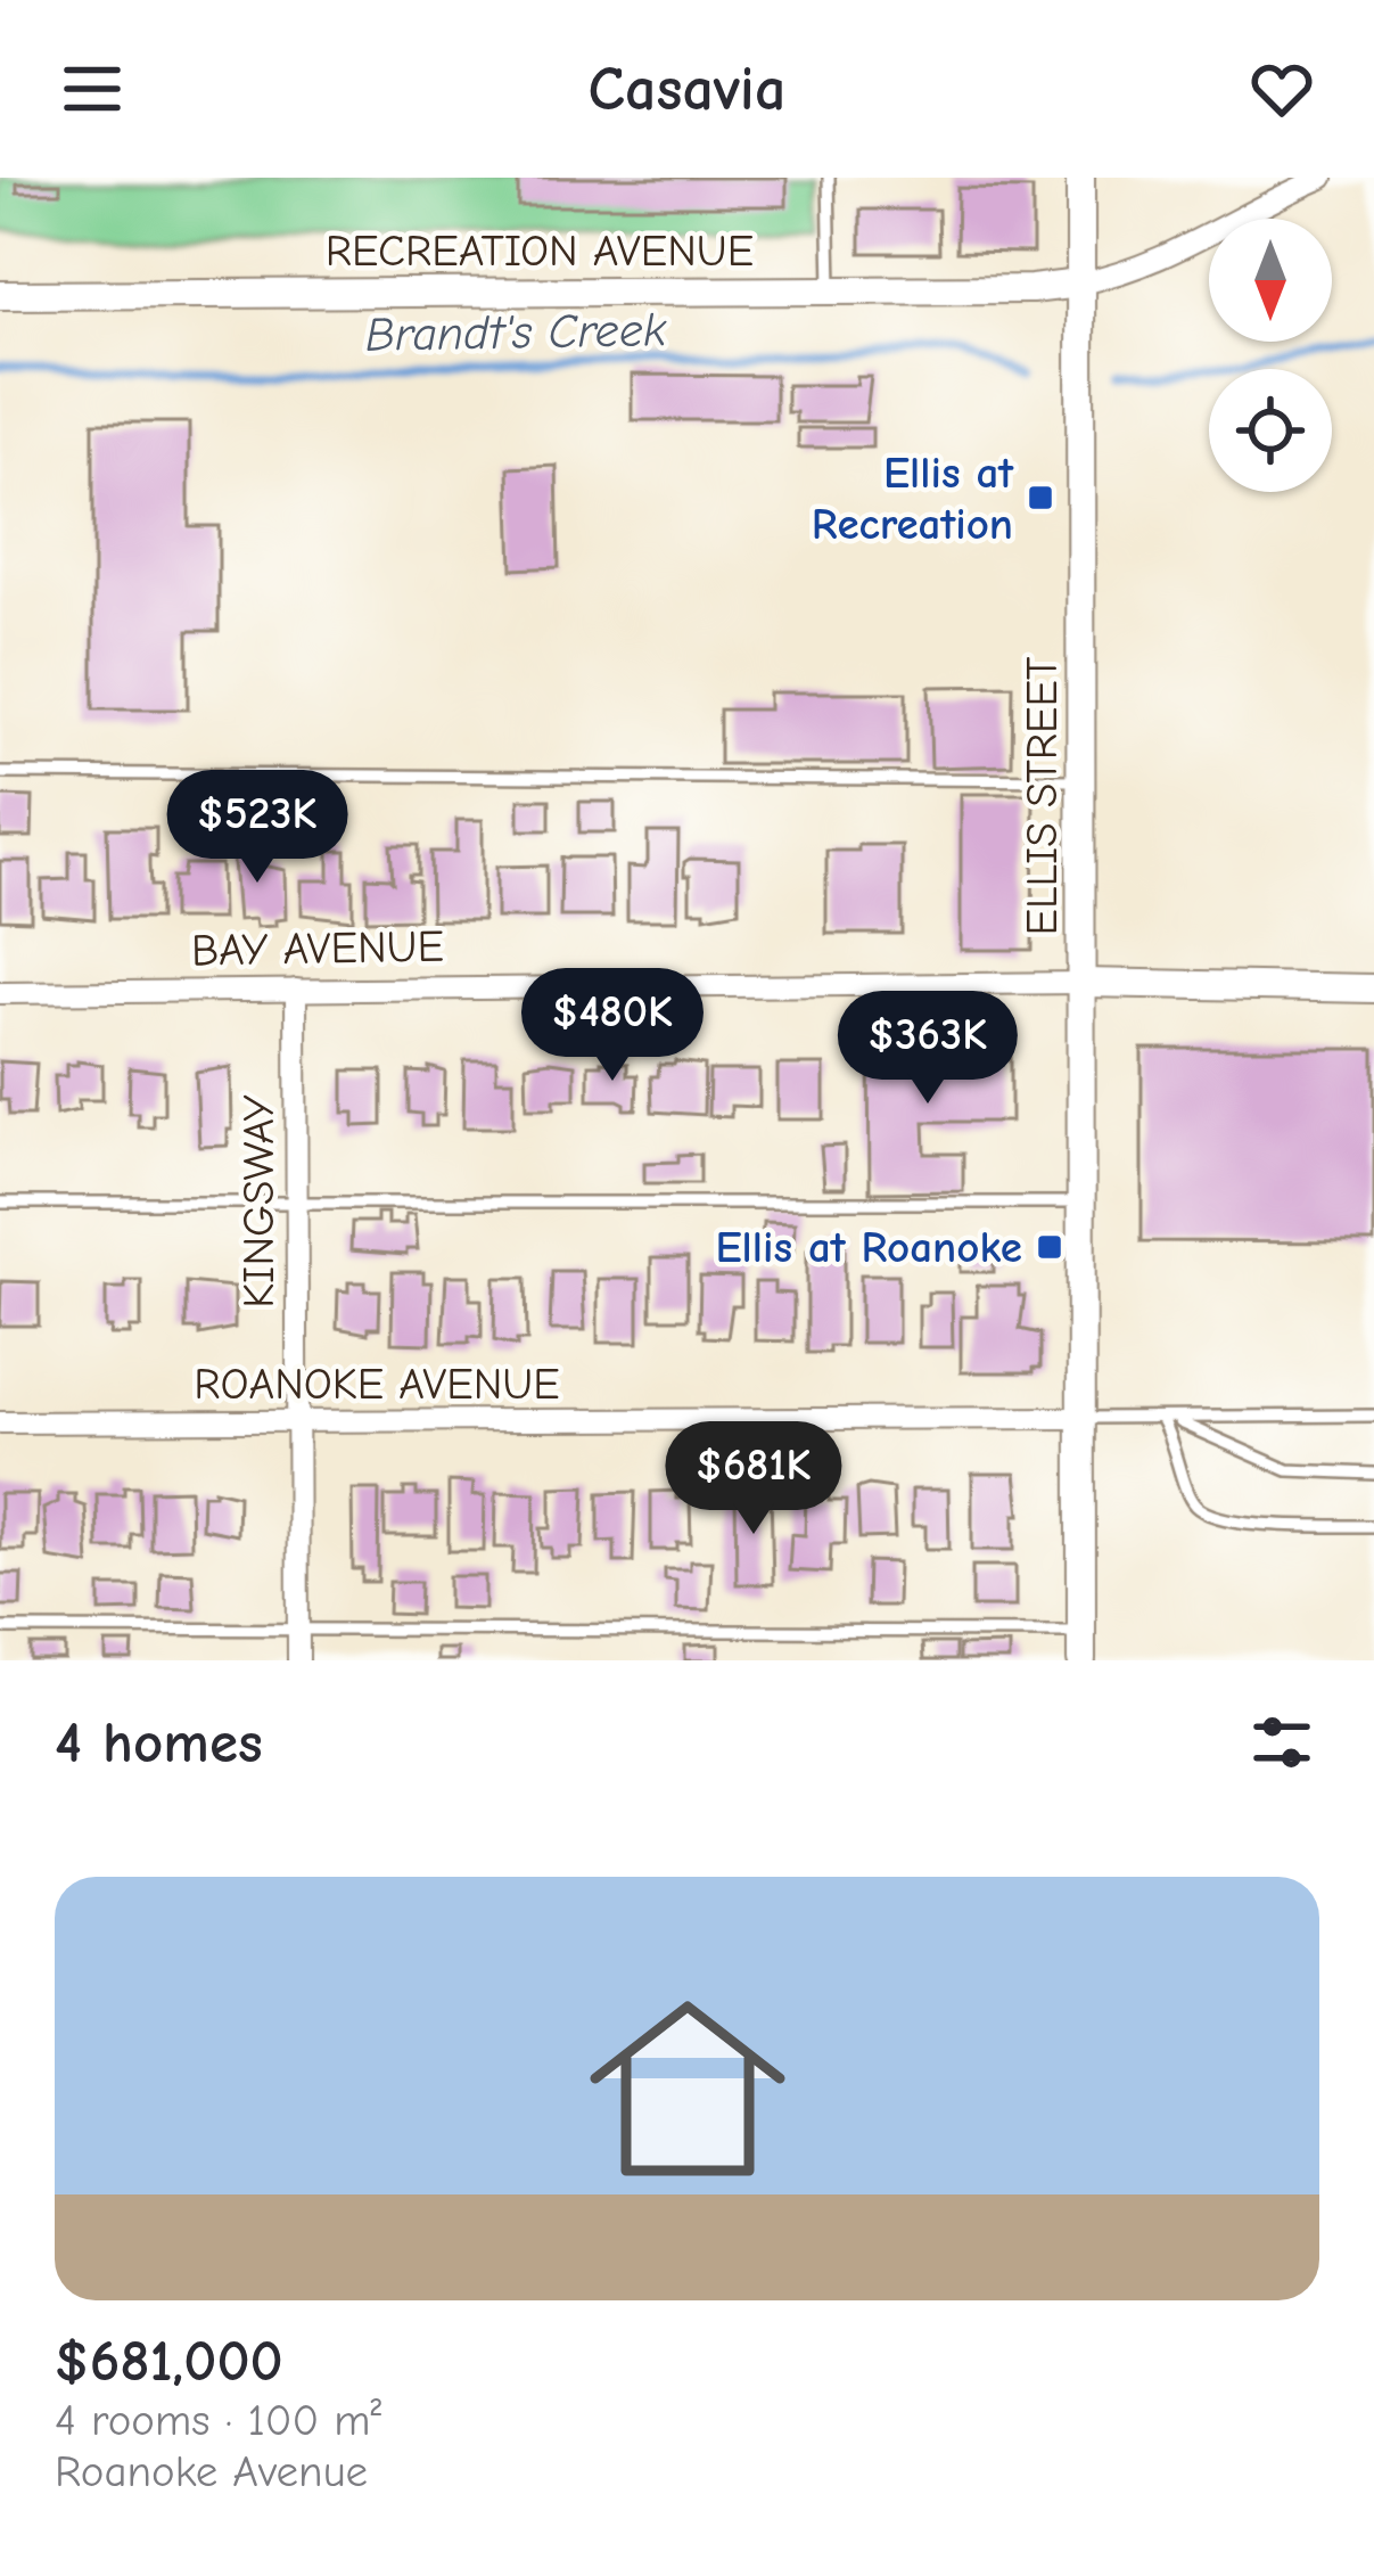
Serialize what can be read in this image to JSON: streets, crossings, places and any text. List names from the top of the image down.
{
  "streets": {
    "street": [
      "RECREATION AVENUE",
      "ELLIS STREET",
      "BAY AVENUE",
      "KINGSWAY",
      "ROANOKE AVENUE"
    ]
  },
  "crossings": [
    ["RECREATION AVENUE", "ELLIS STREET"],
    ["ELLIS STREET", "BAY AVENUE"],
    ["ELLIS STREET", "ROANOKE AVENUE"],
    ["BAY AVENUE", "KINGSWAY"],
    ["KINGSWAY", "ROANOKE AVENUE"]
  ],
  "water": ["Brandt's Creek"],
  "places": {
    "transit": ["Ellis at Recreation", "Ellis at Roanoke"]
  },
  "north": "bottom",
  "page": {
    "header": "Casavia",
    "price": [
      "$523K",
      "$480K",
      "$363K",
      "$681K"
    ],
    "heading": "4 homes",
    "list": [
      {
        "name": "$681,000",
        "note": "4 rooms · 100 m² · Roanoke Avenue"
      }
    ]
  }
}
